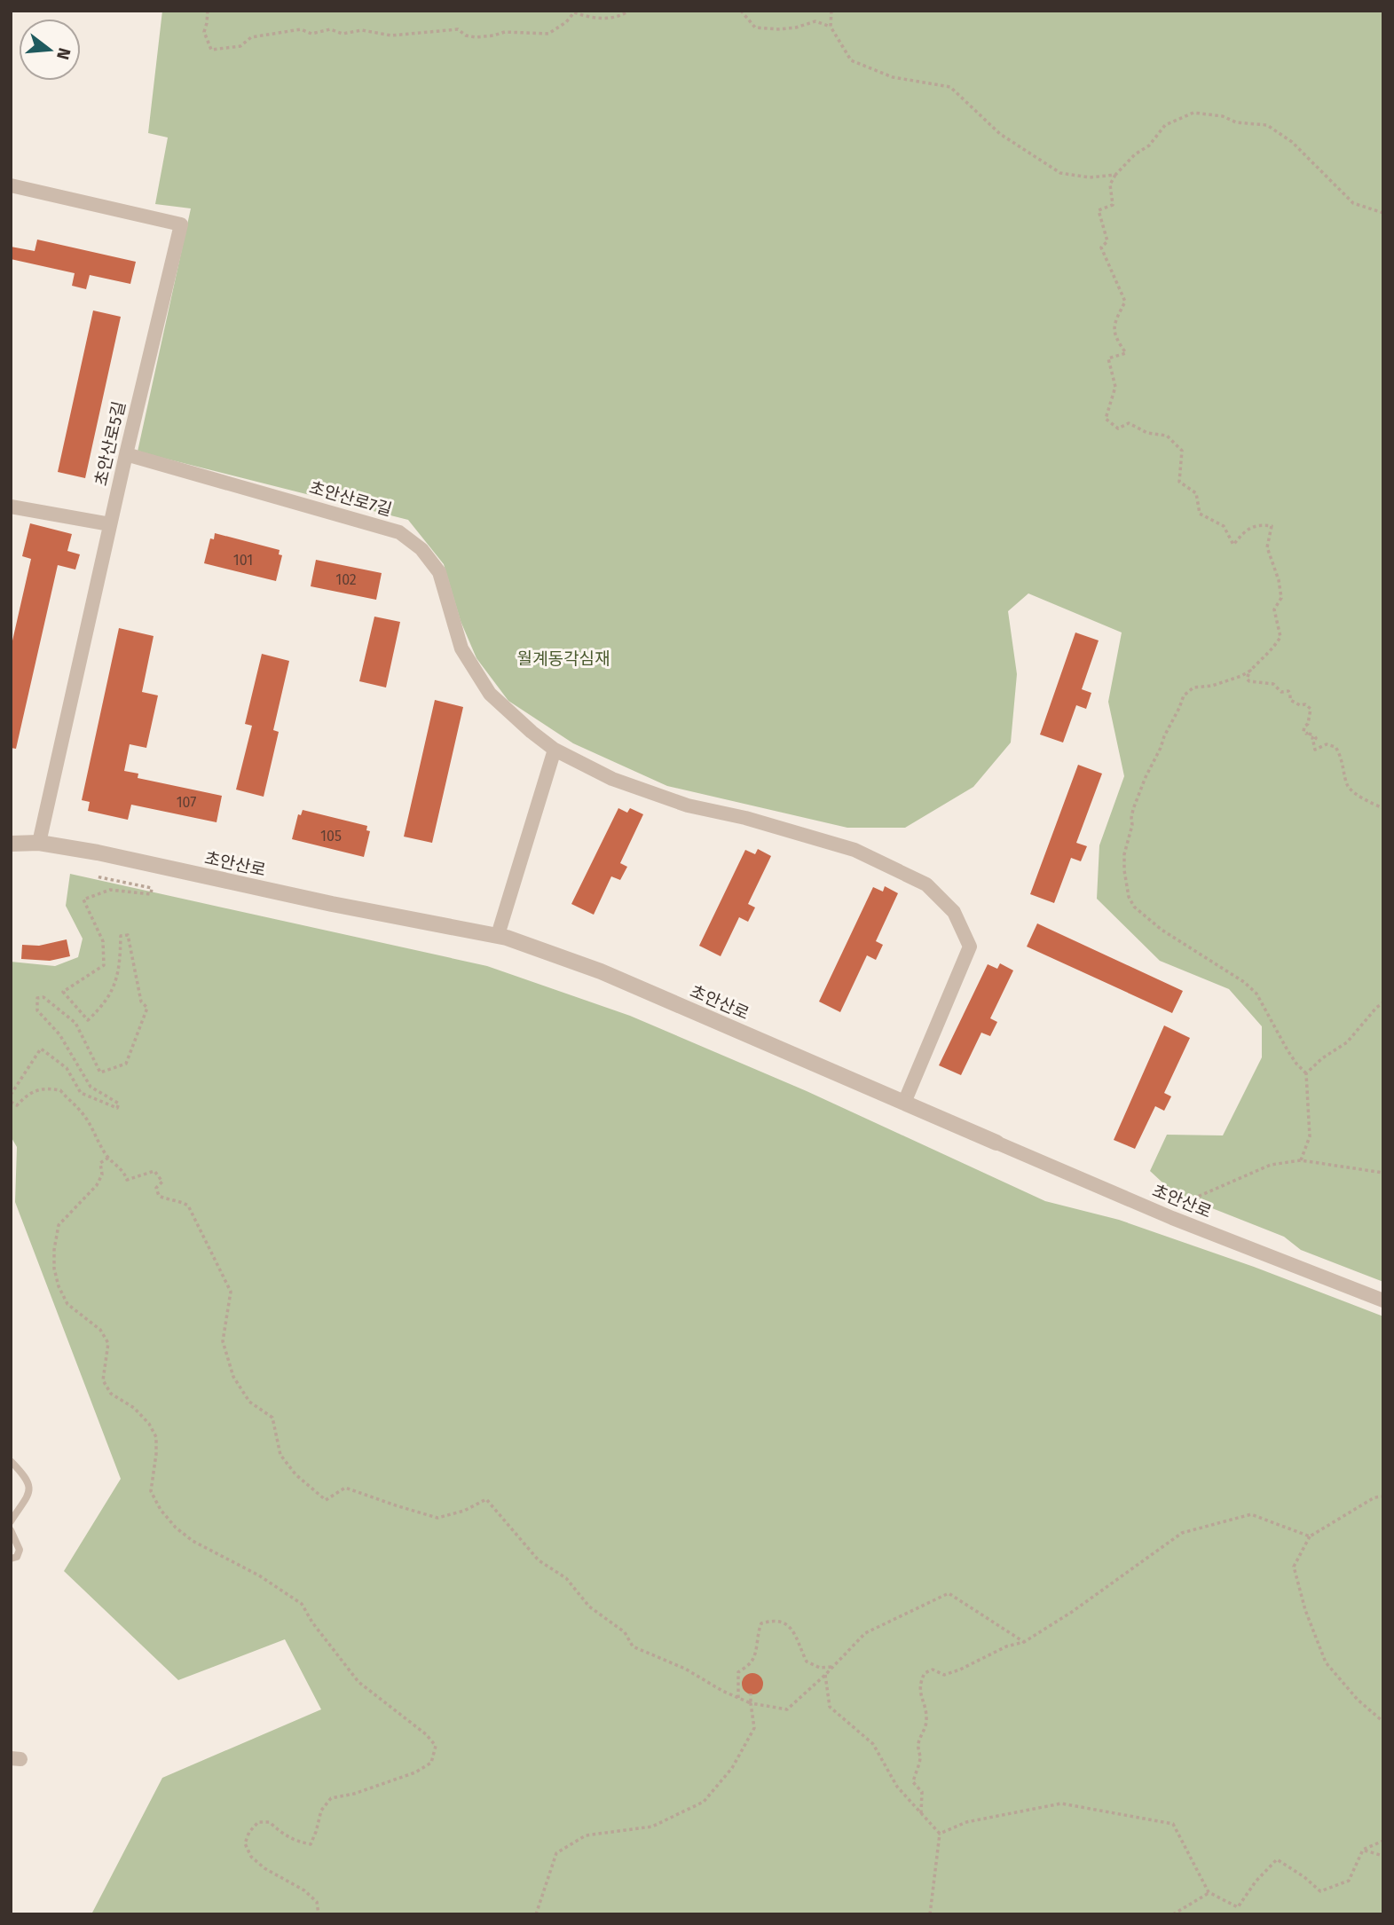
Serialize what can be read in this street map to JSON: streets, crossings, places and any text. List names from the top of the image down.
{
  "streets": {
    "street": ["초안산로5길", "초안산로7길", "초안산로"]
  },
  "crossings": [
    ["초안산로5길", "초안산로7길"],
    ["초안산로5길", "초안산로"],
    ["초안산로7길", "초안산로"]
  ],
  "parks": ["월계동각심재"],
  "house_numbers": [
    "101",
    "102",
    "107",
    "105"
  ],
  "north": "right"
}
